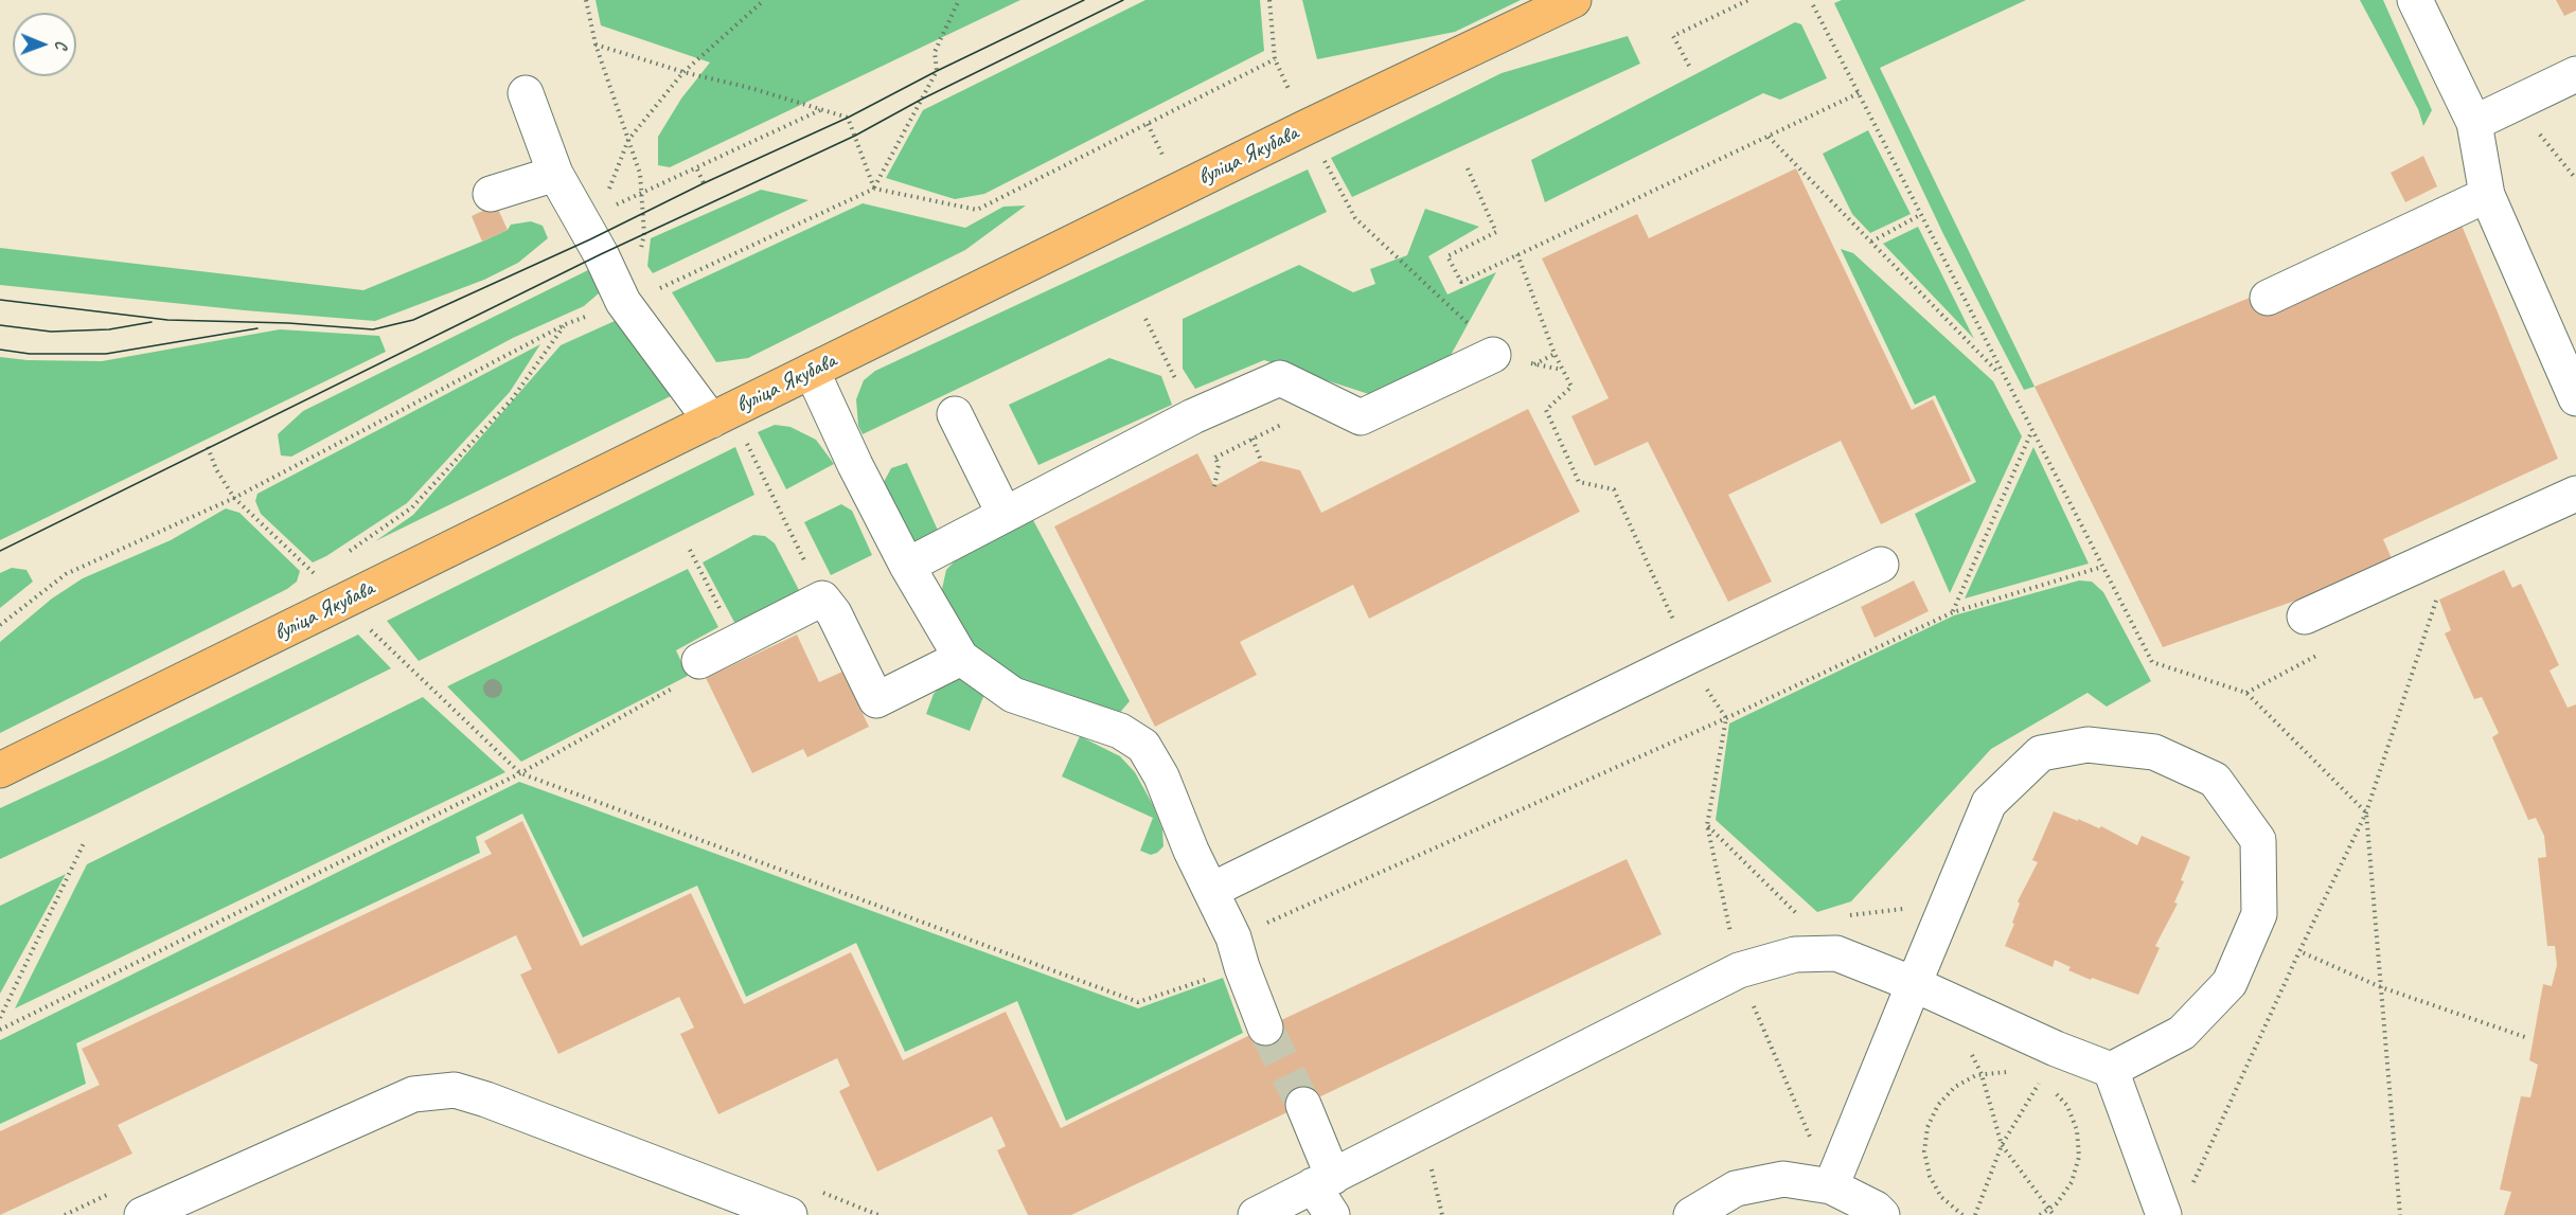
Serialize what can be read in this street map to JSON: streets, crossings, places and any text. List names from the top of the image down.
{
  "streets": {
    "main road": ["вуліца Якубава"]
  },
  "north": "right"
}
